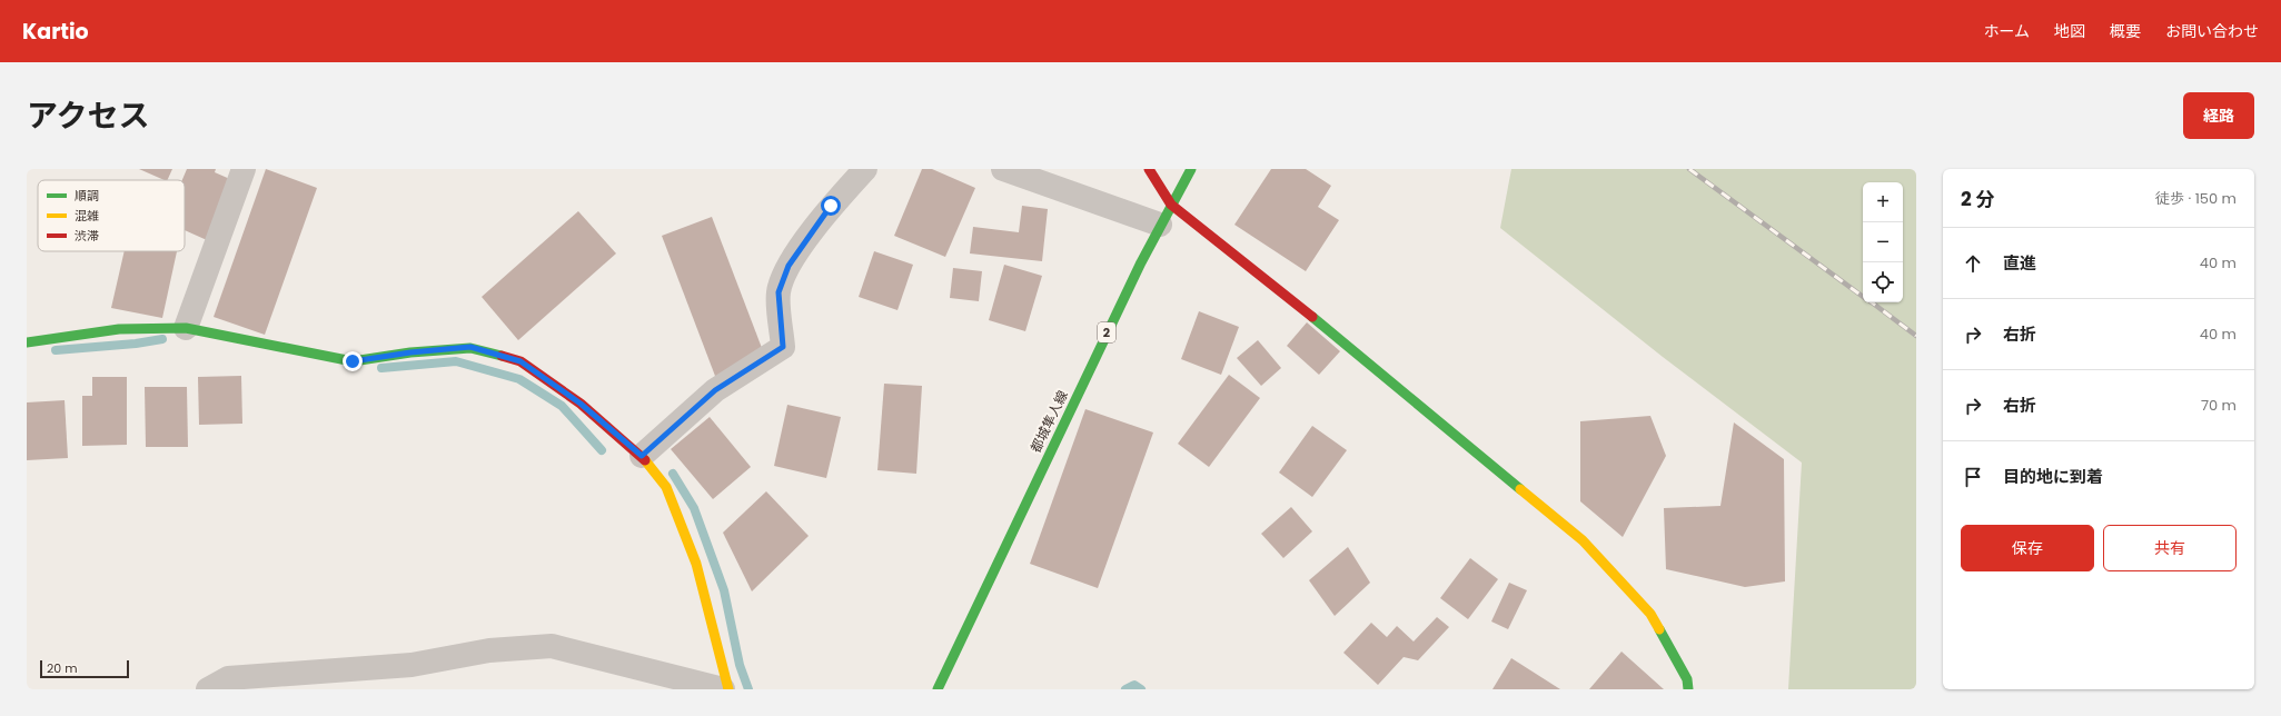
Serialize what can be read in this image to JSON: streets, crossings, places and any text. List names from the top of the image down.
{
  "streets": {
    "street": ["2", "都城隼人線"]
  },
  "legend": ["順調", "混雑", "渋滞"],
  "scale_bar": "20 m",
  "page": {
    "header": "Kartio",
    "nav": [
      "ホーム",
      "地図",
      "概要",
      "お問い合わせ"
    ],
    "title": "アクセス",
    "buttons": [
      "経路",
      ["保存", "共有"]
    ],
    "heading": ["2 分", "徒歩 · 150 m"],
    "map_buttons": ["+", "−"],
    "list": [
      ["直進", "40 m"],
      ["右折", "40 m"],
      ["右折", "70 m"],
      "目的地に到着"
    ],
    "scale": "20 m"
  }
}
